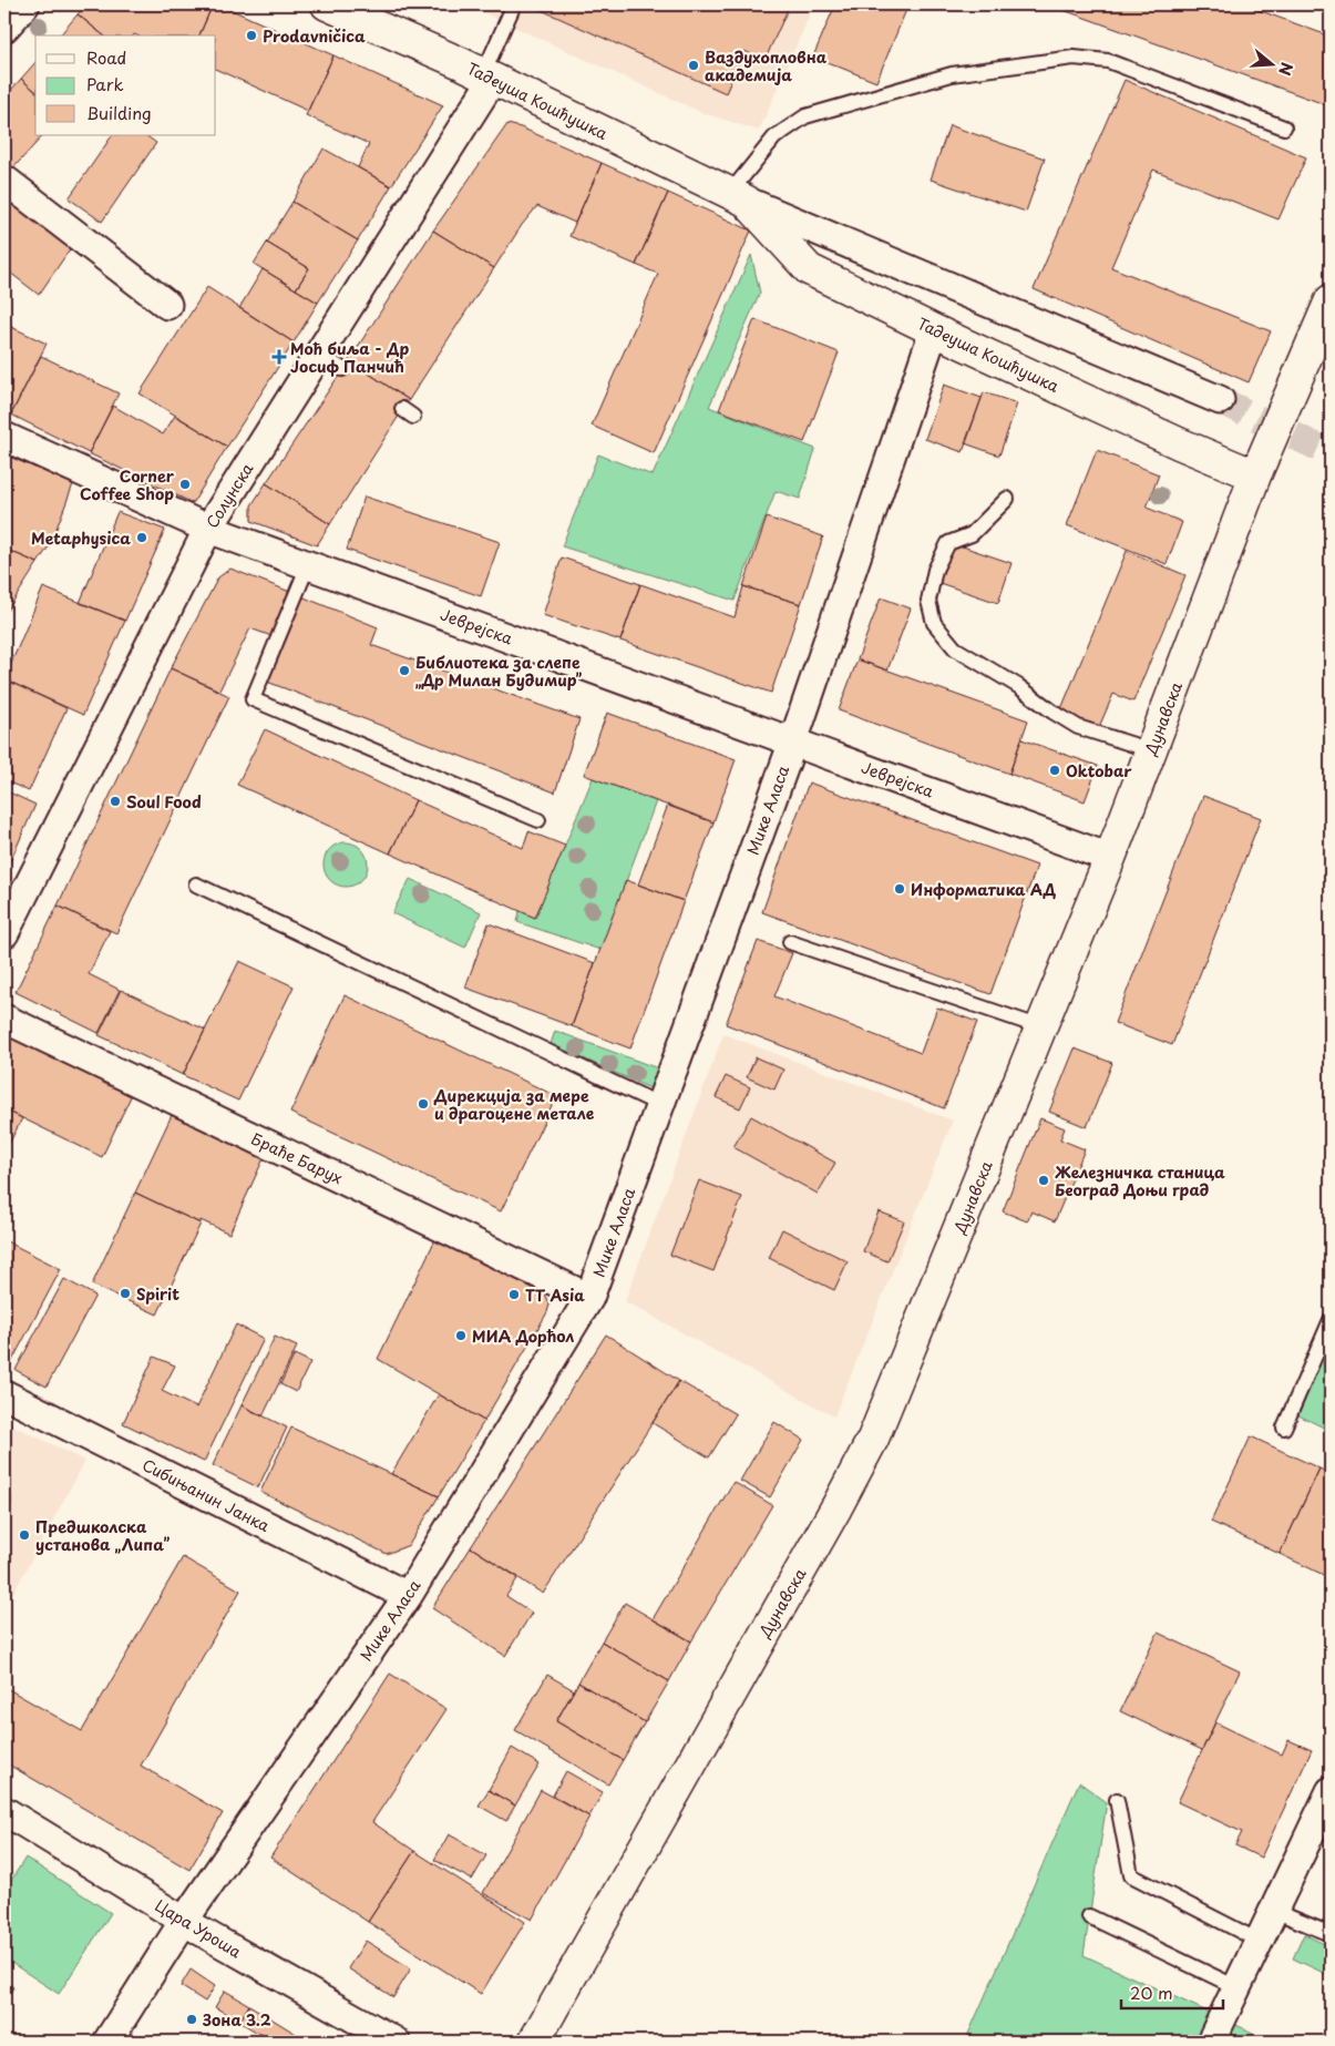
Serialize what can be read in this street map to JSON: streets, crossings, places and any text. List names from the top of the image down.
{
  "streets": {
    "main road": ["Тадеуша Кошћушка", "Дунавска"],
    "street": [
      "Солунска",
      "Јеврејска",
      "Мике Аласа",
      "Браће Барух",
      "Сибињанин Јанка",
      "Цара Уроша"
    ]
  },
  "crossings": [
    ["Тадеуша Кошћушка", "Солунска"],
    ["Тадеуша Кошћушка", "Дунавска"],
    ["Тадеуша Кошћушка", "Мике Аласа"],
    ["Солунска", "Јеврејска"],
    ["Јеврејска", "Дунавска"],
    ["Јеврејска", "Мике Аласа"],
    ["Мике Аласа", "Браће Барух"],
    ["Мике Аласа", "Сибињанин Јанка"],
    ["Мике Аласа", "Цара Уроша"]
  ],
  "places": {
    "other": [
      "Prodavničica",
      "Ваздухопловна академија",
      "Corner Coffee Shop",
      "Metaphysica",
      "Библиотека за слепе „Др Милан Будимир”",
      "Oktobar",
      "Soul Food",
      "Информатика АД",
      "Дирекција за мере и драгоцене метале",
      "Железничка станица Београд Доњи град",
      "Spirit",
      "TT Asia",
      "МИА Дорћол",
      "Предшколска установа „Липа”",
      "Зона 3.2"
    ],
    "health": ["Моћ биља - Др Јосиф Панчић"]
  },
  "legend": ["Road", "Park", "Building"],
  "scale_bar": "20 m",
  "north": "right"
}
